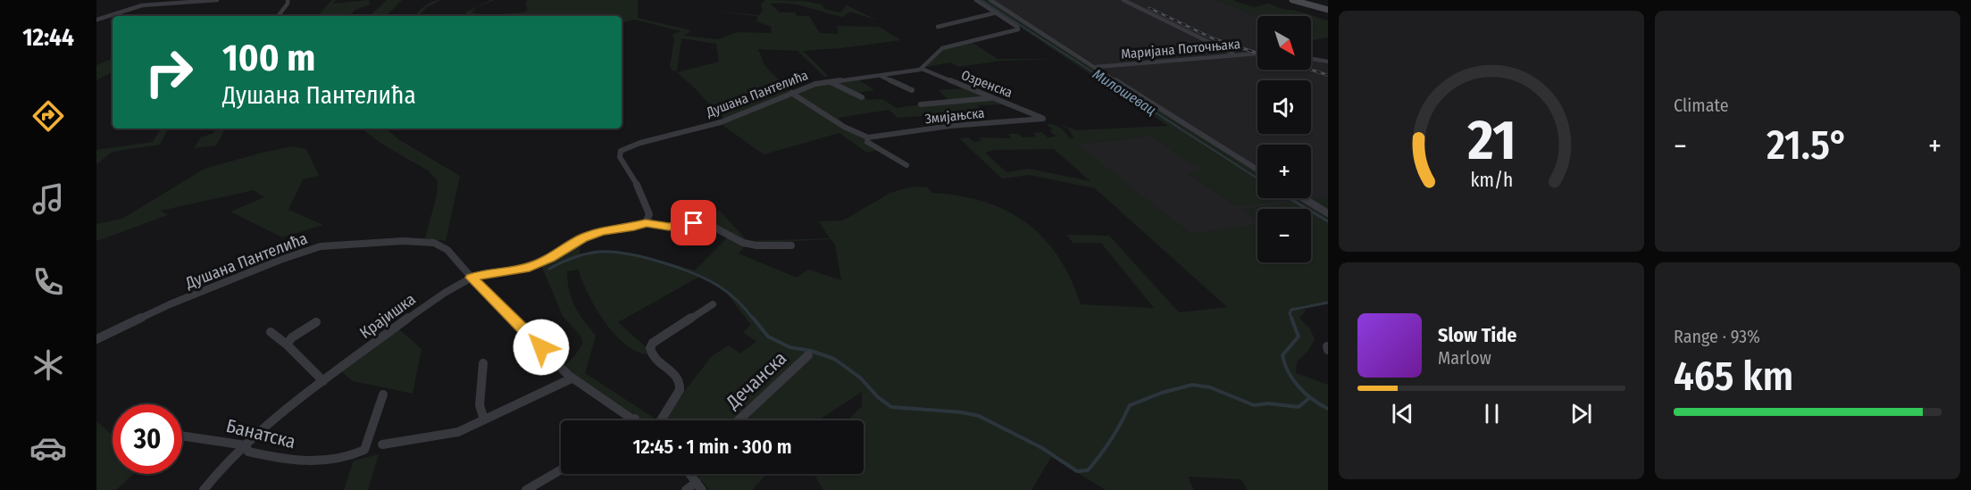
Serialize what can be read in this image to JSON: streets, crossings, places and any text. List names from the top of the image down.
{
  "streets": {
    "street": [
      "Маријана Поточњака",
      "Озренска",
      "Душана Пантелића",
      "Змијањска",
      "Крајишка",
      "Дечанска",
      "Банатска"
    ]
  },
  "crossings": [
    ["Озренска", "Душана Пантелића"],
    ["Озренска", "Змијањска"],
    ["Душана Пантелића", "Крајишка"],
    ["Крајишка", "Банатска"]
  ],
  "water": ["Милошевац"],
  "north": "bottom right",
  "page": {
    "tabs": "12:44",
    "tile": [
      "Climate",
      ["Range · 93%", "465 km"]
    ],
    "map_buttons": ["+", "−"],
    "turn": ["100 m", "Душана Пантелића"],
    "heat": ["−", "21.5°", "+"],
    "song": ["Slow Tide", "Marlow"],
    "limit": "30",
    "trip": "12:45 · 1 min · 300 m",
    "gauge": ["21", "km/h"]
  }
}
